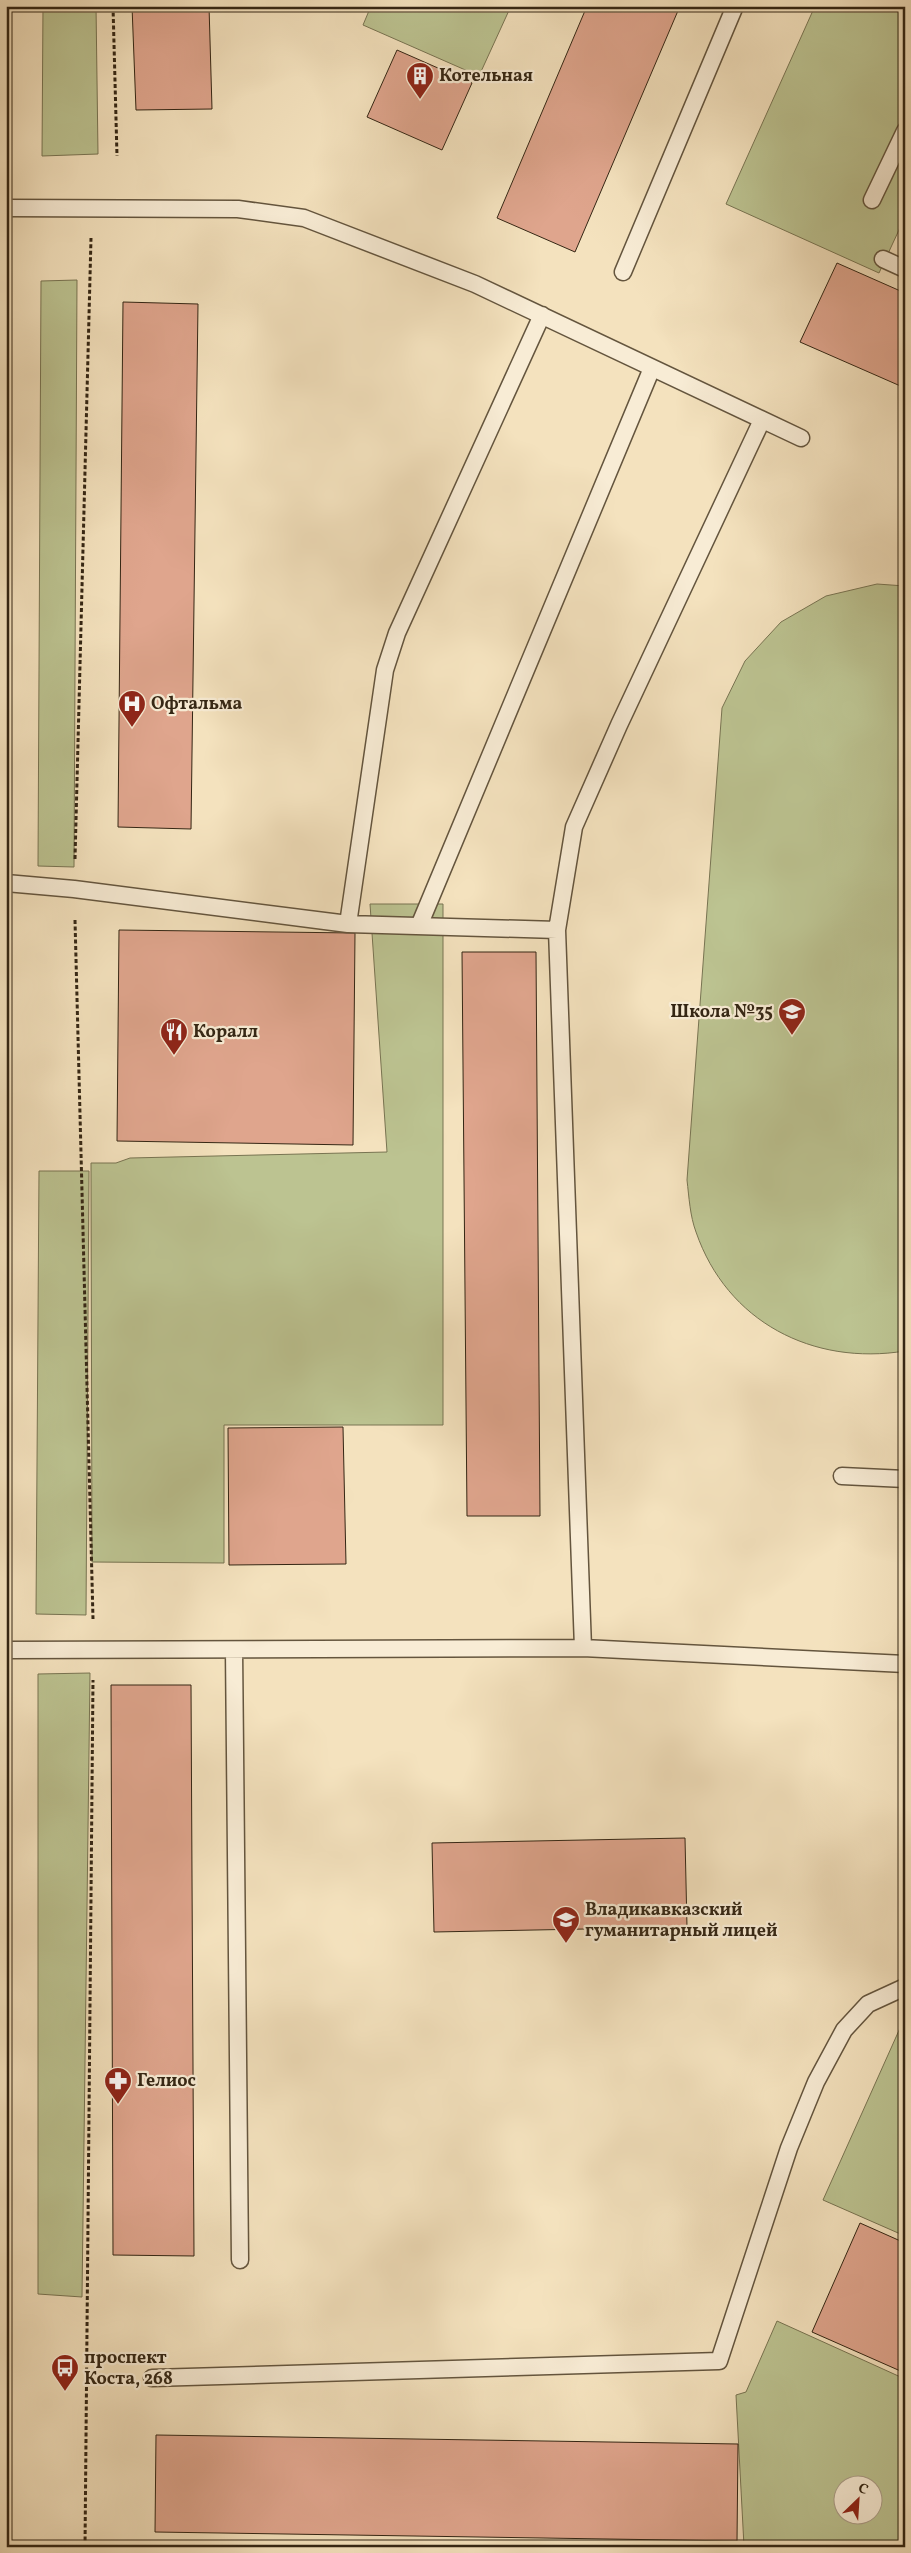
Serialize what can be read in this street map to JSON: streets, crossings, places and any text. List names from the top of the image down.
{
  "places": {
    "building": ["Котельная"],
    "hospital": ["Офтальма"],
    "school or university": ["Школа №35", "Владикавказский гуманитарный лицей"],
    "restaurant": ["Коралл"],
    "pharmacy": ["Гелиос"],
    "bus stop": ["проспект Коста, 268"]
  },
  "north": "top right"
}
